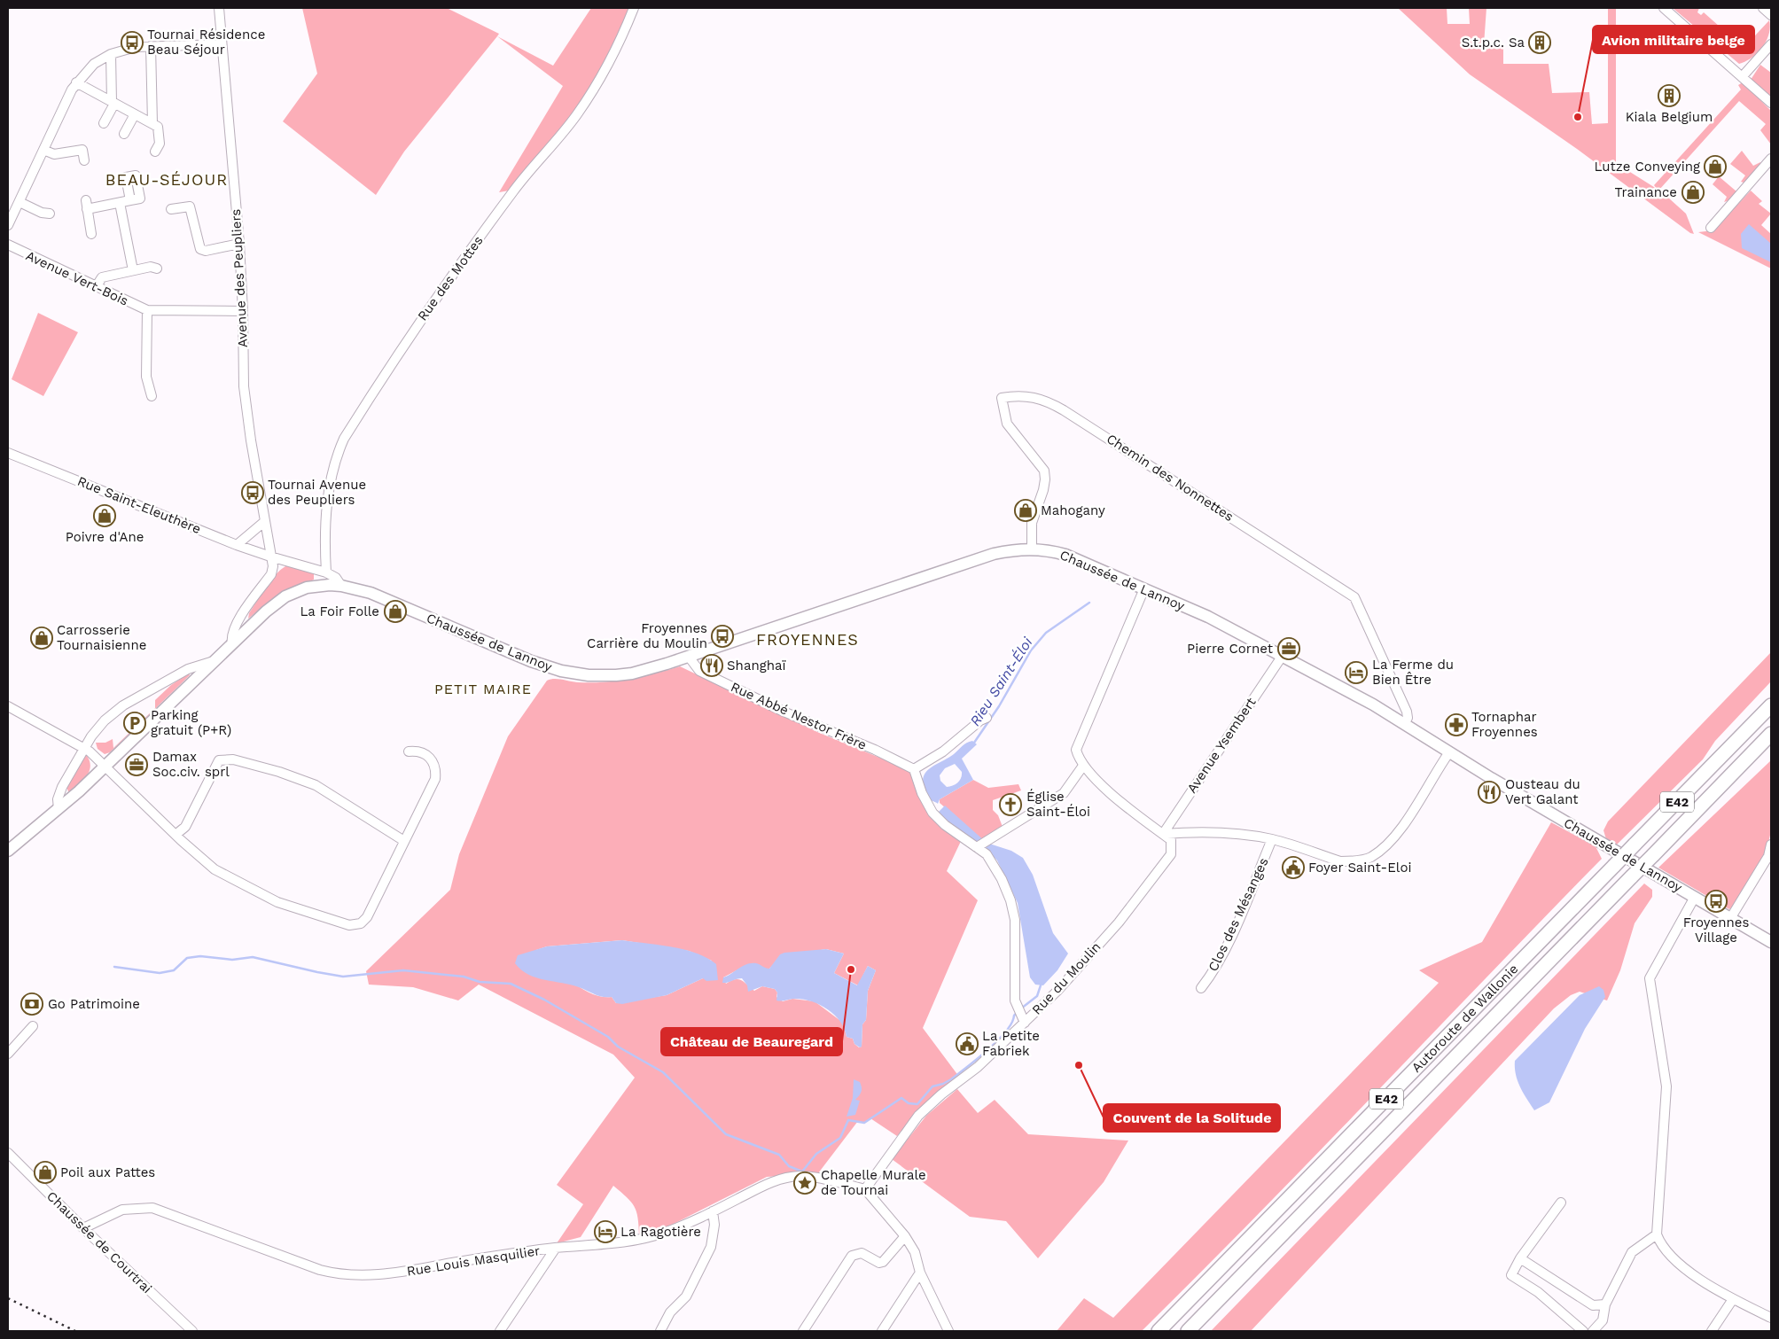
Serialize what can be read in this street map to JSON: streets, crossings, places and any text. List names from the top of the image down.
{
  "streets": {
    "highway": ["E42", "Autoroute de Wallonie"],
    "main road": ["Chaussée de Lannoy"],
    "street": [
      "Avenue Vert-Bois",
      "Avenue des Peupliers",
      "Rue des Mottes",
      "Chemin des Nonnettes",
      "Rue Saint-Eleuthère",
      "Rue Abbé Nestor Frère",
      "Avenue Ysembert",
      "Clos des Mésanges",
      "Rue du Moulin",
      "Chaussée de Courtrai",
      "Rue Louis Masquilier"
    ]
  },
  "crossings": [
    ["Avenue Vert-Bois", "Avenue des Peupliers"],
    ["Avenue des Peupliers", "Rue Saint-Eleuthère"],
    ["Avenue des Peupliers", "Chaussée de Lannoy"],
    ["Rue des Mottes", "Rue Saint-Eleuthère"],
    ["Chemin des Nonnettes", "Chaussée de Lannoy"],
    ["Chaussée de Lannoy", "Rue Abbé Nestor Frère"],
    ["Chaussée de Lannoy", "Avenue Ysembert"],
    ["Avenue Ysembert", "Rue du Moulin"],
    ["Rue du Moulin", "Rue Louis Masquilier"],
    ["Chaussée de Courtrai", "Rue Louis Masquilier"]
  ],
  "districts": ["BEAU-SÉJOUR", "FROYENNES", "PETIT MAIRE"],
  "water": ["Rieu Saint-Éloi"],
  "places": {
    "bus stop": [
      "Tournai Résidence Beau Séjour",
      "Tournai Avenue des Peupliers",
      "Froyennes Carrière du Moulin",
      "Froyennes Village"
    ],
    "building": ["S.t.p.c. Sa", "Kiala Belgium"],
    "other": ["Avion militaire belge", "Château de Beauregard", "Couvent de la Solitude"],
    "shop": [
      "Lutze Conveying",
      "Trainance",
      "Mahogany",
      "Poivre d'Ane",
      "La Foir Folle",
      "Carrosserie Tournaisienne",
      "Poil aux Pattes"
    ],
    "office": ["Pierre Cornet", "Damax Soc.civ. sprl"],
    "restaurant": ["Shanghaï", "Ousteau du Vert Galant"],
    "hotel": ["La Ferme du Bien Être", "La Ragotière"],
    "parking": ["Parking gratuit (P+R)"],
    "pharmacy": ["Tornaphar Froyennes"],
    "church": ["Église Saint-Éloi"],
    "public building": ["Foyer Saint-Eloi", "La Petite Fabriek"],
    "bank": ["Go Patrimoine"],
    "place": ["Chapelle Murale de Tournai"]
  }
}
